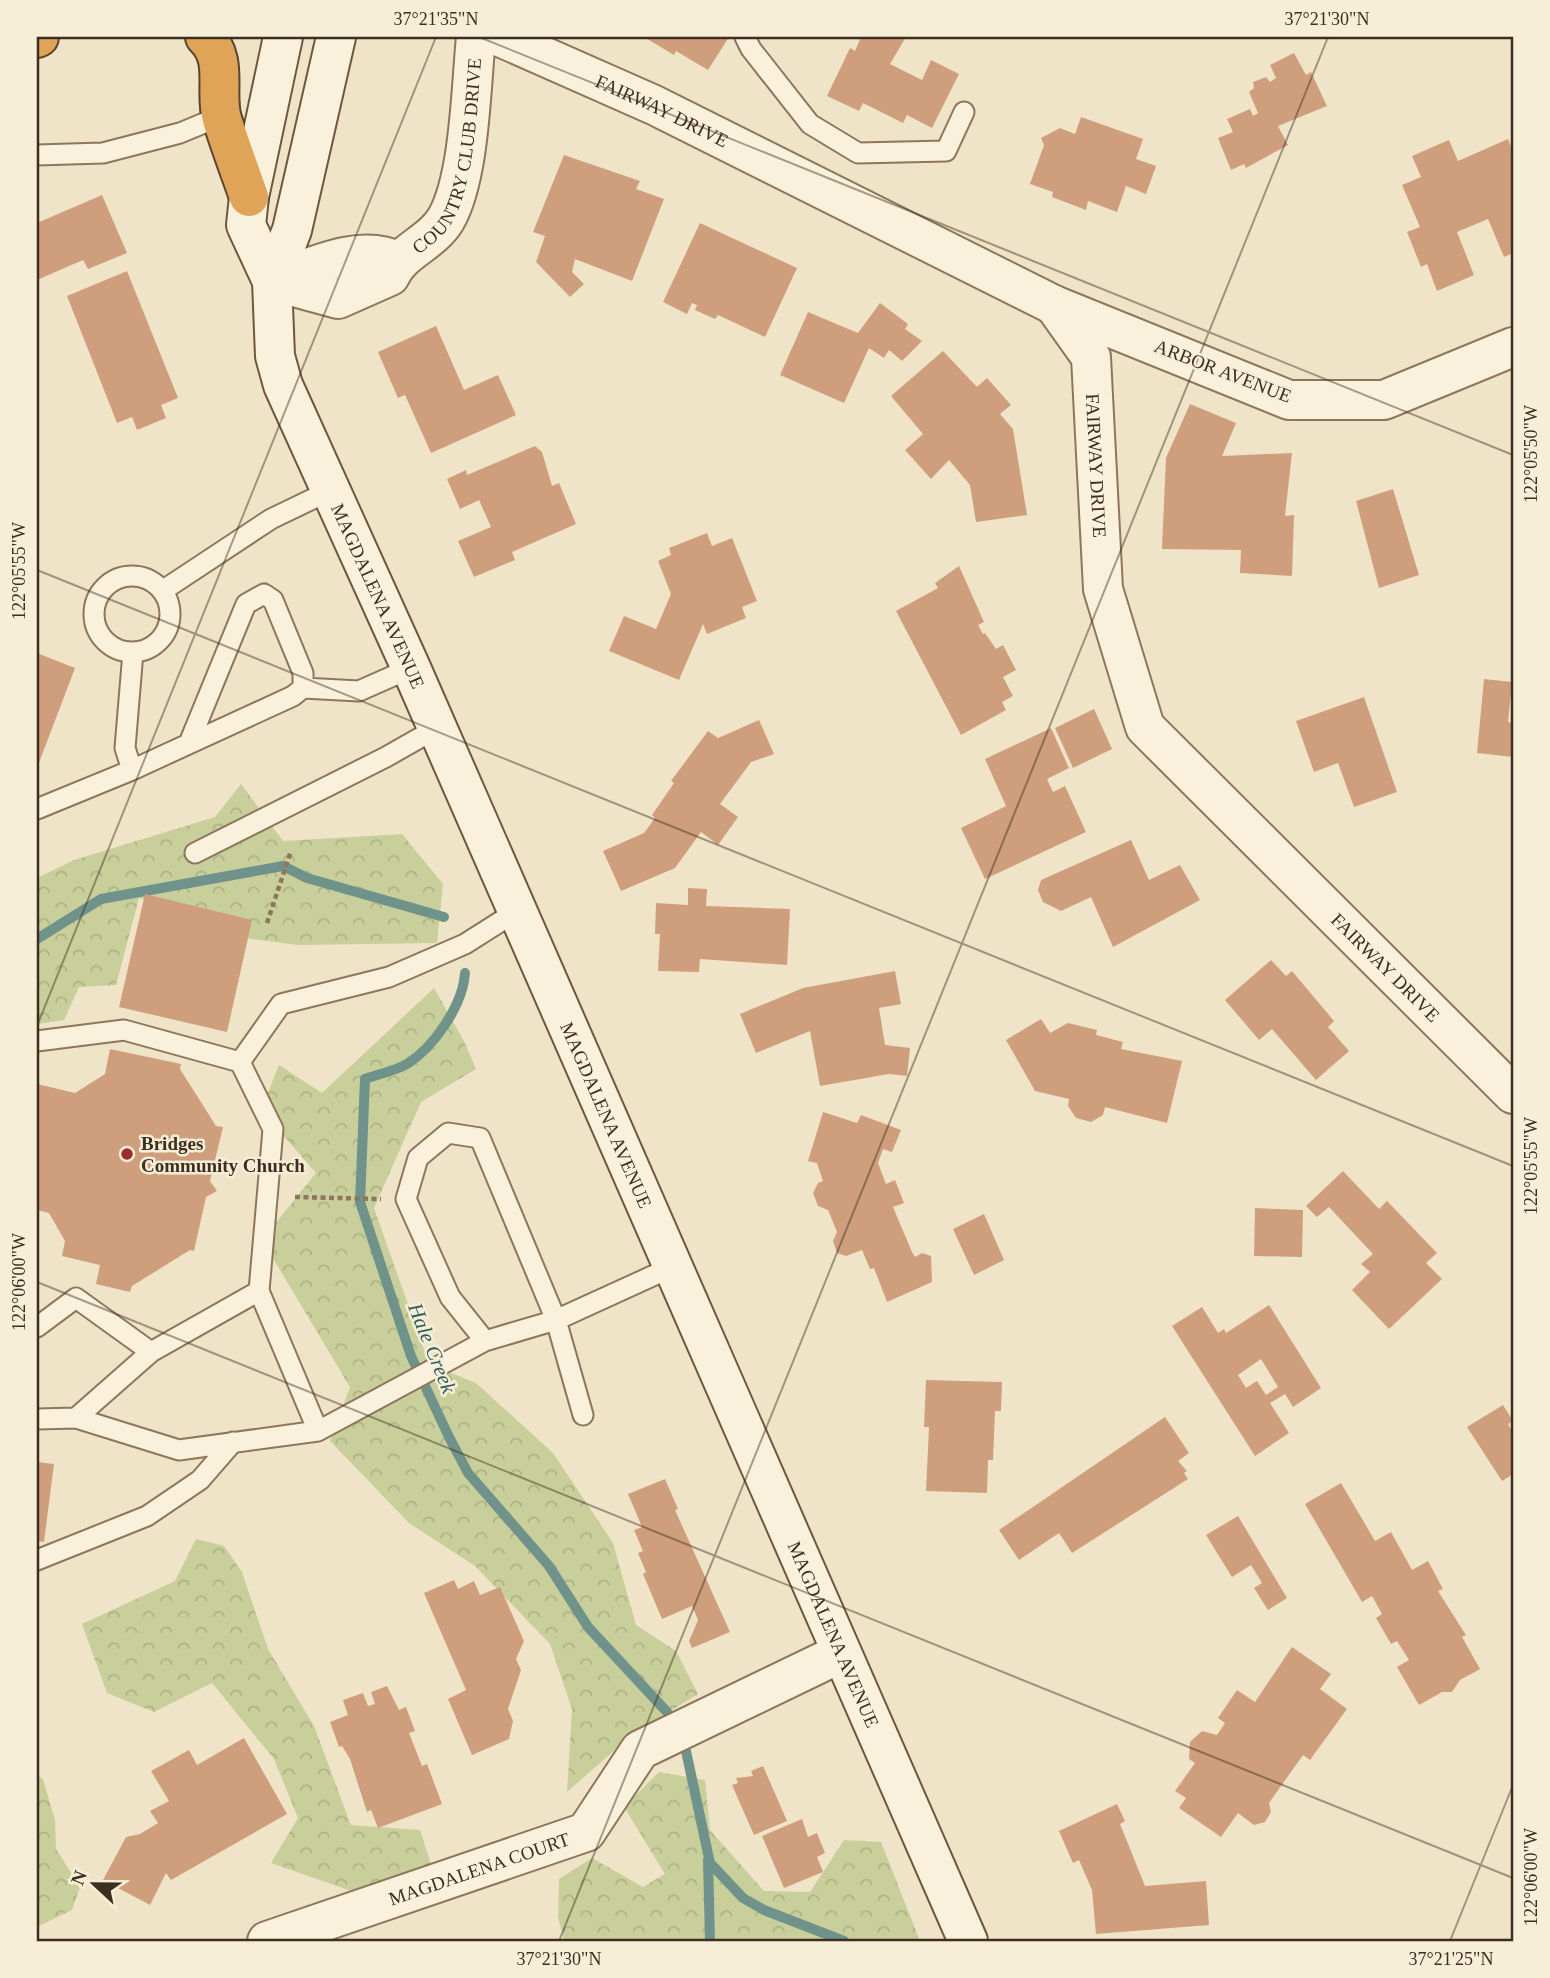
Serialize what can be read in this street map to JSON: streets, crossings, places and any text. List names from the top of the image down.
{
  "streets": {
    "street": [
      "FAIRWAY DRIVE",
      "COUNTRY CLUB DRIVE",
      "ARBOR AVENUE",
      "MAGDALENA AVENUE",
      "MAGDALENA COURT"
    ]
  },
  "crossings": [
    ["FAIRWAY DRIVE", "ARBOR AVENUE"],
    ["COUNTRY CLUB DRIVE", "MAGDALENA AVENUE"],
    ["MAGDALENA AVENUE", "MAGDALENA COURT"]
  ],
  "water": ["Hale Creek"],
  "places": ["Bridges Community Church"],
  "north": "left",
  "coordinates": [
    "37°21'35\"N",
    "37°21'30\"N",
    "122°05'50\"W",
    "122°05'55\"W",
    "122°06'00\"W",
    "37°21'25\"N"
  ]
}
